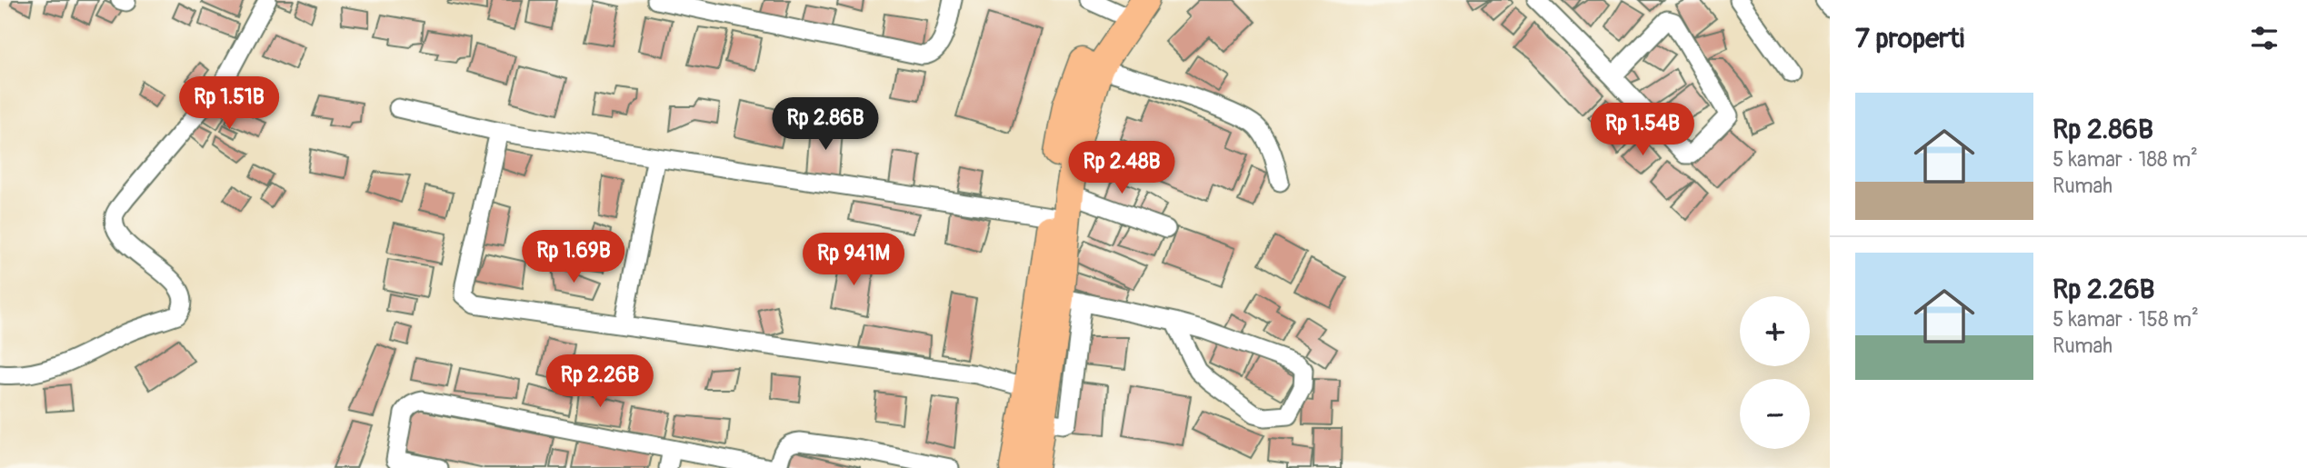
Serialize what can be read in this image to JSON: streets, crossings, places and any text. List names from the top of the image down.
{
  "page": {
    "heading": "7 properti",
    "price": [
      "Rp 1.51B",
      "Rp 2.86B",
      "Rp 1.54B",
      "Rp 2.48B",
      "Rp 1.69B",
      "Rp 941M",
      "Rp 2.26B"
    ],
    "list": [
      {
        "name": "Rp 2.86B",
        "note": "5 kamar · 188 m² · Rumah"
      },
      {
        "name": "Rp 2.26B",
        "note": "5 kamar · 158 m² · Rumah"
      }
    ],
    "map_buttons": ["+", "−"]
  }
}
